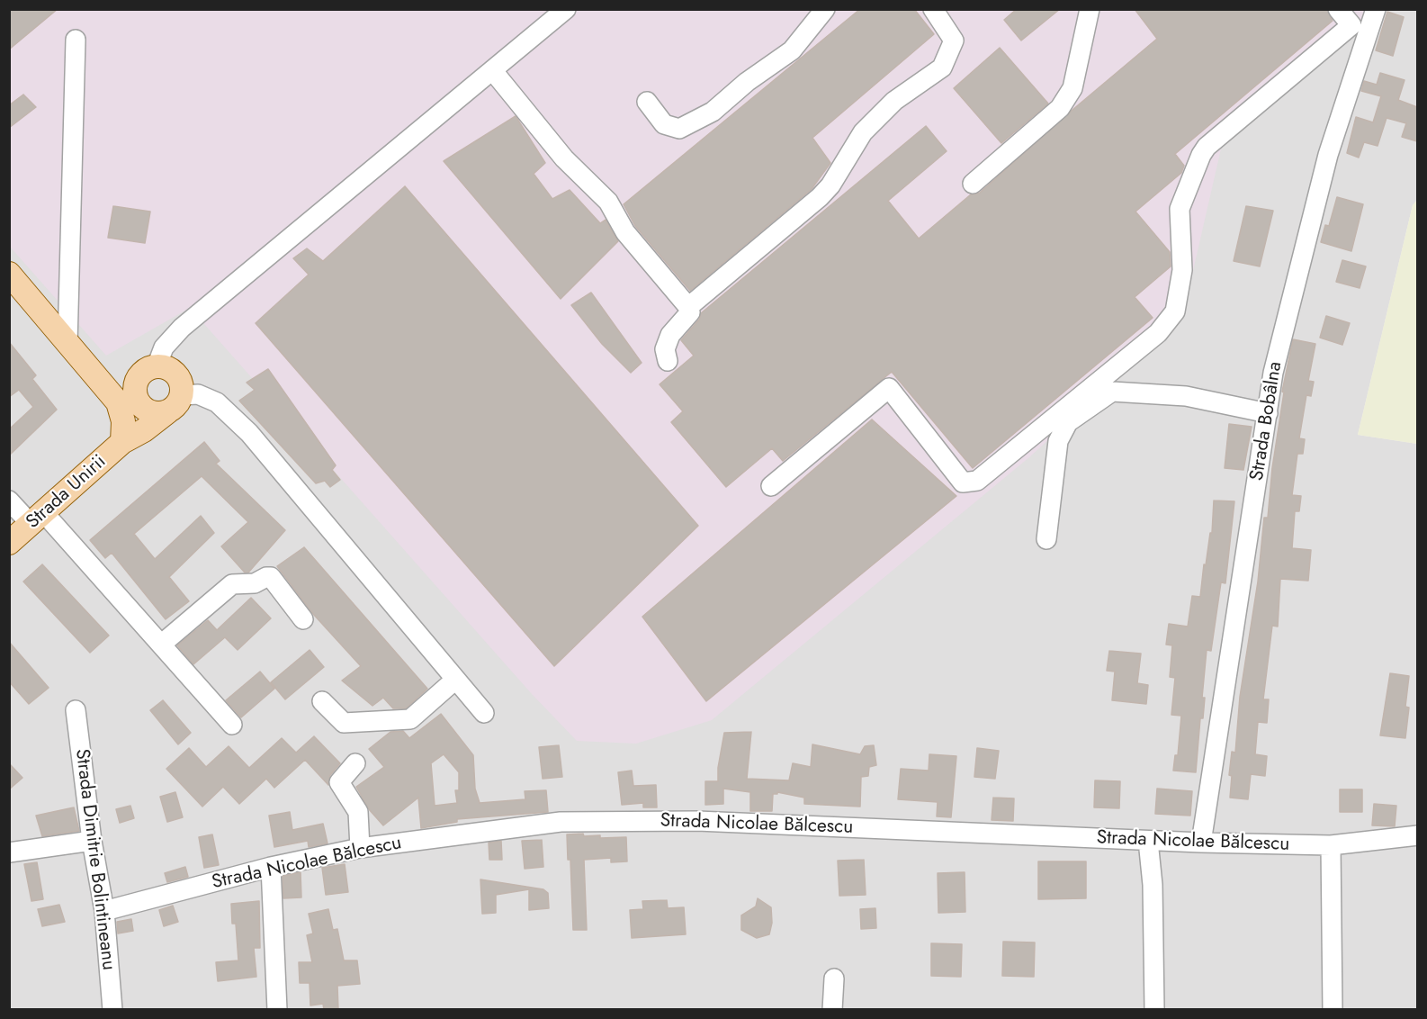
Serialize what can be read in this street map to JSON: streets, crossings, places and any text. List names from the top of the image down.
{
  "streets": {
    "main road": ["Strada Unirii"],
    "street": ["Strada Bobâlna", "Strada Nicolae Bălcescu", "Strada Dimitrie Bolintineanu"]
  },
  "crossings": [
    ["Strada Bobâlna", "Strada Nicolae Bălcescu"],
    ["Strada Nicolae Bălcescu", "Strada Dimitrie Bolintineanu"]
  ]
}
